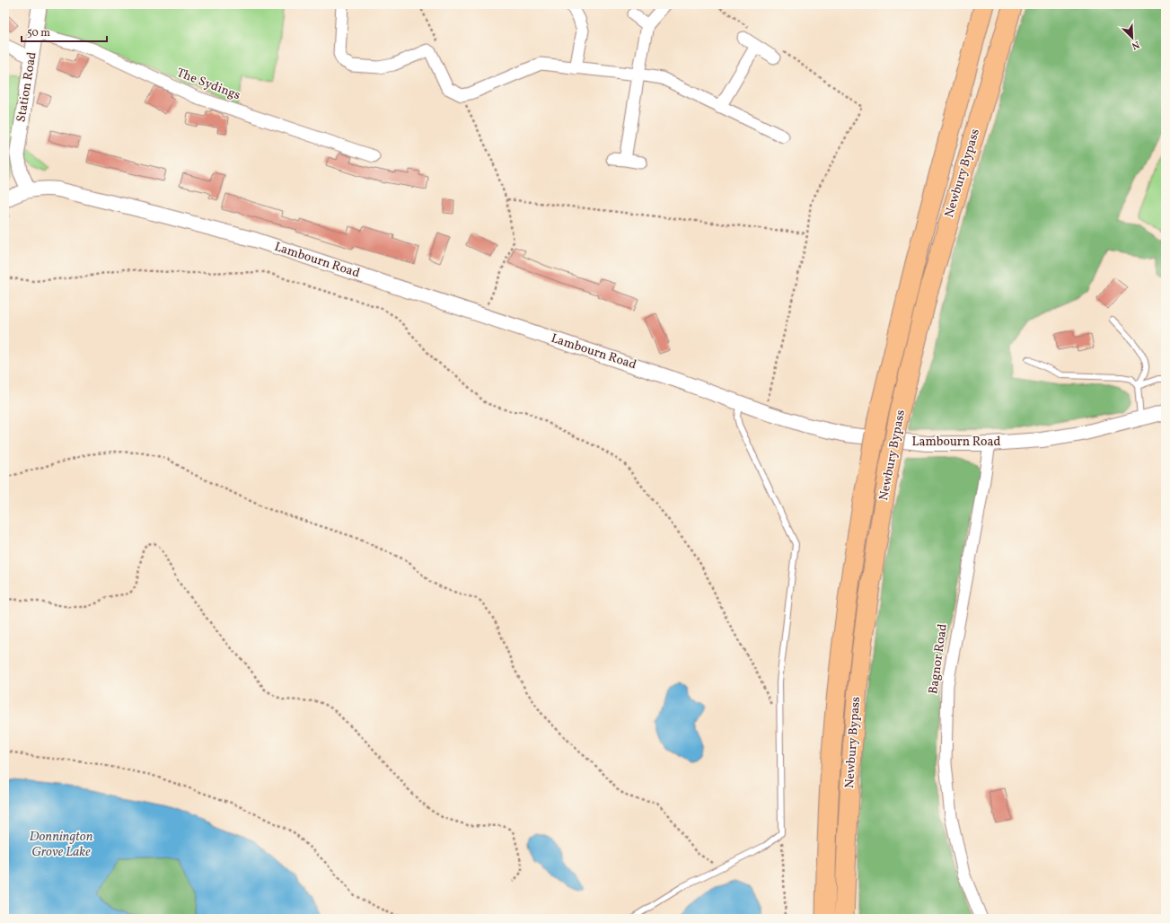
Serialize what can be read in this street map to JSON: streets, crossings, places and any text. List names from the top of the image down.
{
  "streets": {
    "highway": ["Newbury Bypass"],
    "street": [
      "The Sydings",
      "Station Road",
      "Lambourn Road",
      "Bagnor Road"
    ]
  },
  "crossings": [
    ["The Sydings", "Station Road"],
    ["Station Road", "Lambourn Road"],
    ["Lambourn Road", "Bagnor Road"]
  ],
  "water": ["Donnington Grove Lake"],
  "scale_bar": "50 m",
  "north": "bottom right"
}
